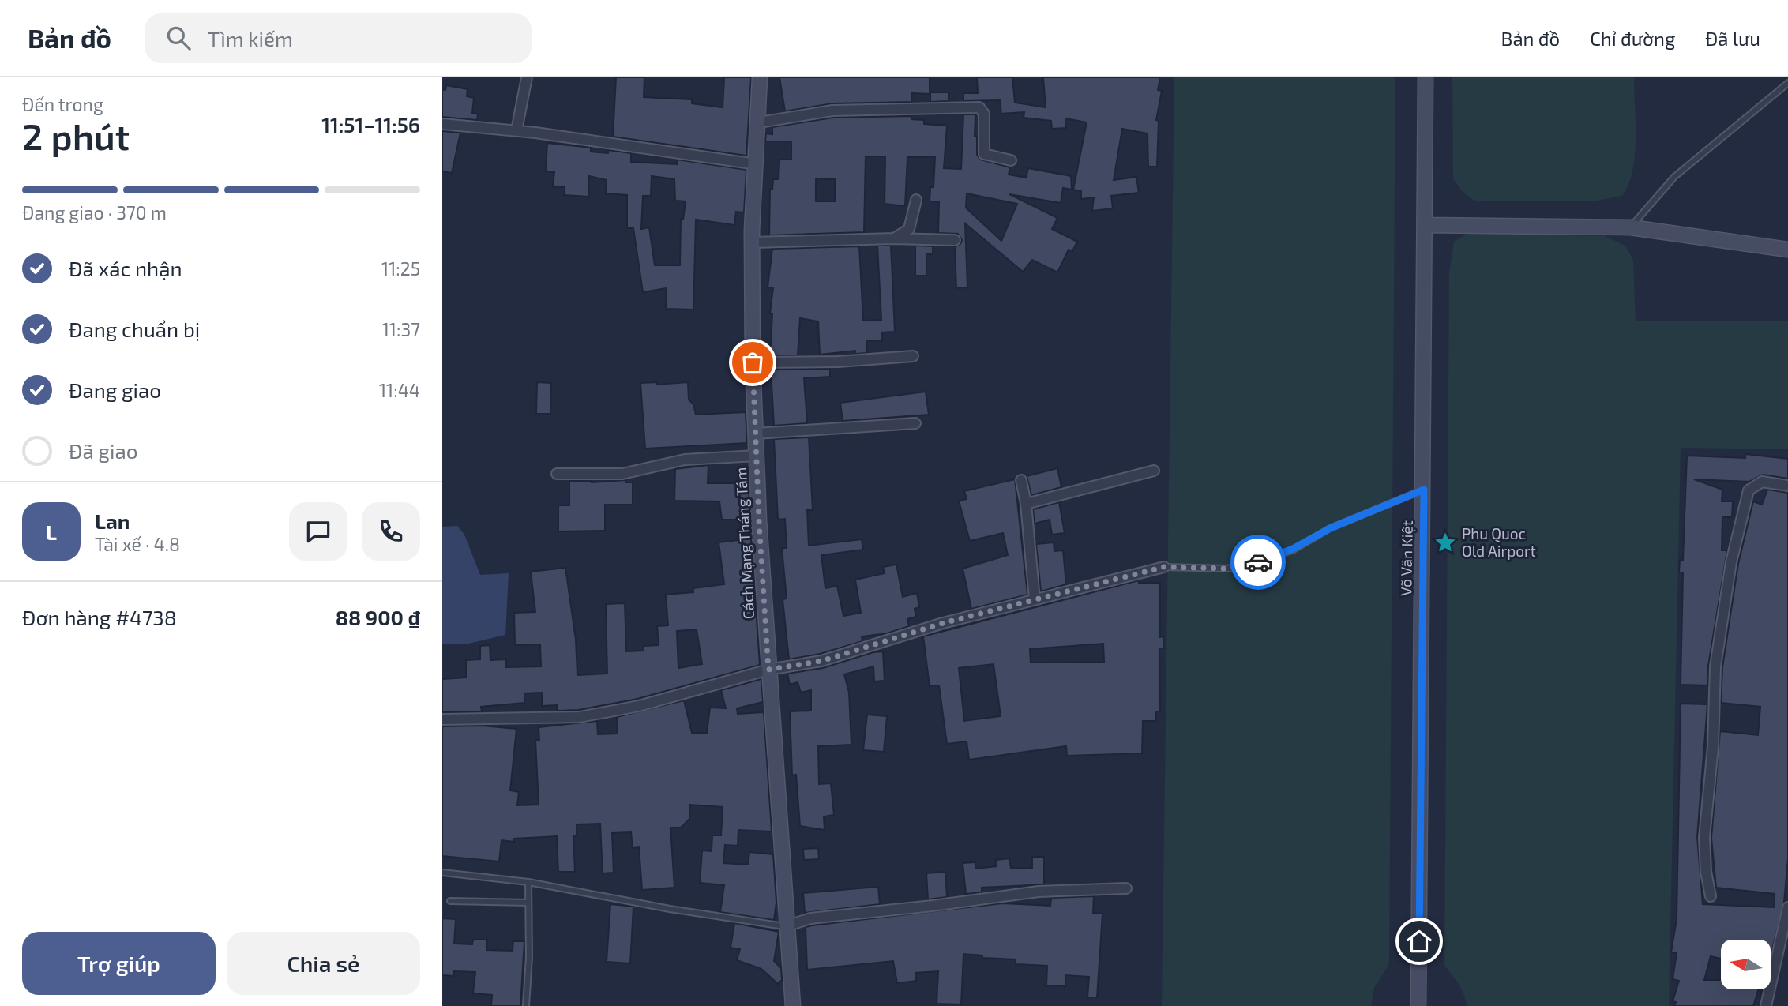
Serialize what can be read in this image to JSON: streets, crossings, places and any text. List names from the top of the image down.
{
  "streets": {
    "street": ["Cách Mạng Tháng Tám", "Võ Văn Kiệt"]
  },
  "places": {
    "place": ["Phu Quoc Old Airport"]
  },
  "north": "left",
  "page": {
    "header": "Bản đồ",
    "search": "Tìm kiếm",
    "nav": ["Bản đồ", "Chỉ đường", "Đã lưu"],
    "heading": ["2 phút", "Đến trong", "11:51–11:56"],
    "panel": [
      "Lan",
      "Tài xế · 4.8",
      "Đơn hàng #4738",
      "88 900 ₫"
    ],
    "bar": "Đang giao · 370 m",
    "list": [
      ["Đã xác nhận", "11:25"],
      ["Đang chuẩn bị", "11:37"],
      ["Đang giao", "11:44"],
      "Đã giao"
    ],
    "round": "L",
    "buttons": ["Trợ giúp", "Chia sẻ"]
  }
}
